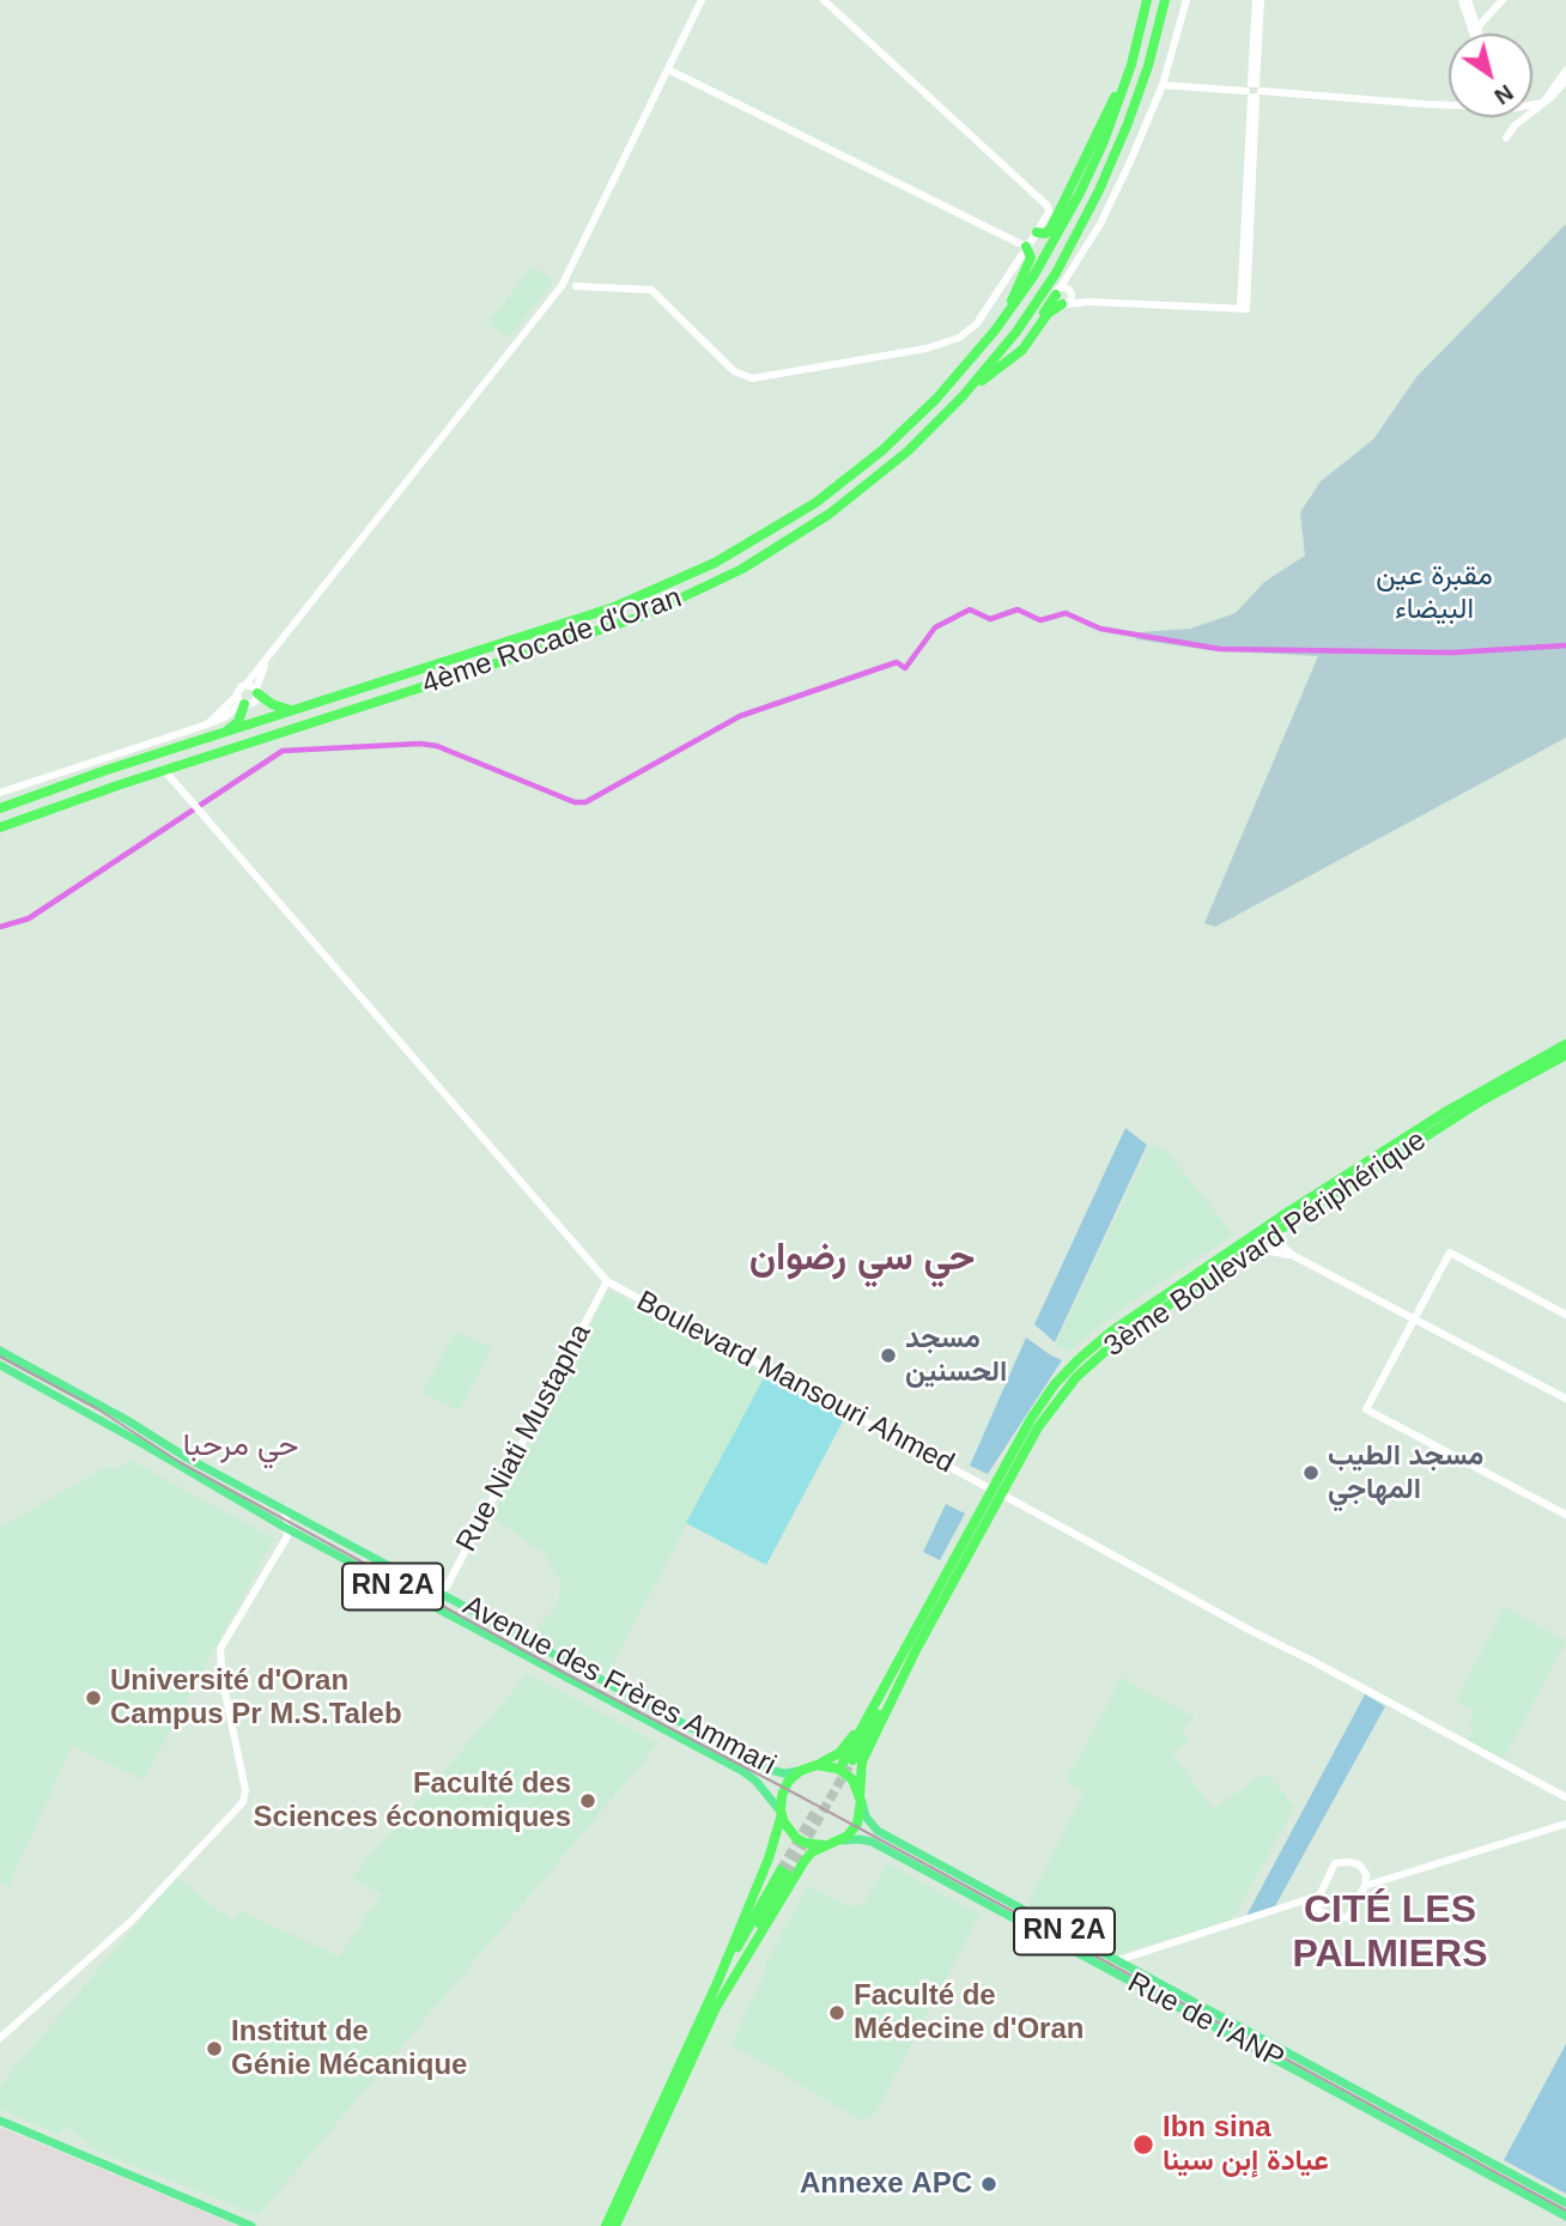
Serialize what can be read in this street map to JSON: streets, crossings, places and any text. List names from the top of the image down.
{
  "streets": {
    "highway": ["4ème Rocade d'Oran", "3ème Boulevard Périphérique"],
    "main road": ["RN 2A", "Avenue des Frères Ammari", "Rue de l'ANP"],
    "street": ["Boulevard Mansouri Ahmed", "Rue Niati Mustapha"]
  },
  "crossings": [
    ["3ème Boulevard Périphérique", "Boulevard Mansouri Ahmed"],
    ["3ème Boulevard Périphérique", "Avenue des Frères Ammari"],
    ["3ème Boulevard Périphérique", "Rue de l'ANP"],
    ["Boulevard Mansouri Ahmed", "Rue Niati Mustapha"],
    ["Rue Niati Mustapha", "Avenue des Frères Ammari"],
    ["Avenue des Frères Ammari", "Rue de l'ANP"]
  ],
  "districts": ["حي سي رضوان", "حي مرحبا", "CITÉ LES PALMIERS"],
  "parks": ["مقبرة عين البيضاء"],
  "places": [
    "مسجد الحسنين",
    "مسجد الطيب المهاجي",
    "Université d'Oran Campus Pr M.S.Taleb",
    "Faculté des Sciences économiques",
    "Faculté de Médecine d'Oran",
    "Institut de Génie Mécanique",
    "Ibn sina عيادة إبن سينا",
    "Annexe APC"
  ],
  "north": "bottom right"
}
